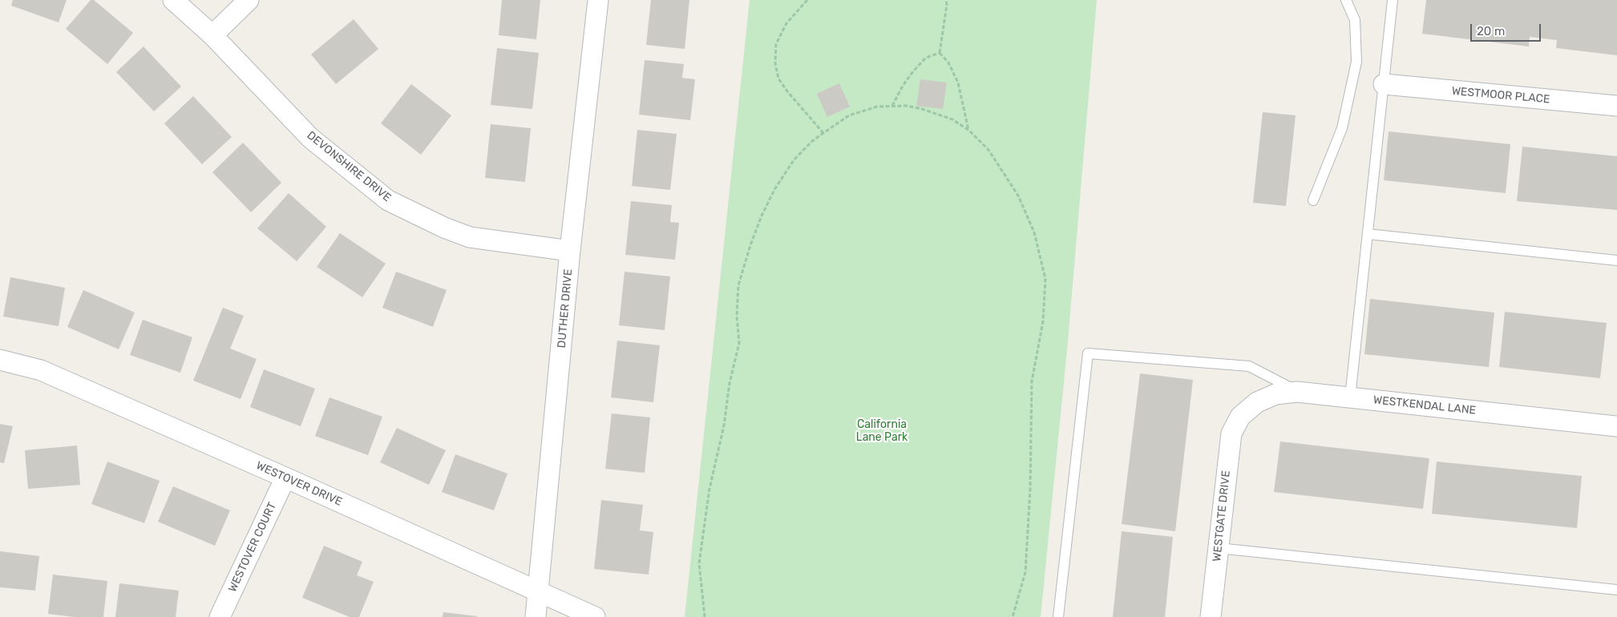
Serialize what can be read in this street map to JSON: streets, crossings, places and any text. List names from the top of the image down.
{
  "streets": {
    "street": [
      "WESTMOOR PLACE",
      "DEVONSHIRE DRIVE",
      "DUTHER DRIVE",
      "WESTKENDAL LANE",
      "WESTOVER DRIVE",
      "WESTGATE DRIVE",
      "WESTOVER COURT"
    ]
  },
  "crossings": [
    ["DEVONSHIRE DRIVE", "DUTHER DRIVE"],
    ["DUTHER DRIVE", "WESTOVER DRIVE"],
    ["WESTKENDAL LANE", "WESTGATE DRIVE"],
    ["WESTOVER DRIVE", "WESTOVER COURT"]
  ],
  "parks": ["California Lane Park"],
  "scale_bar": "20 m"
}
